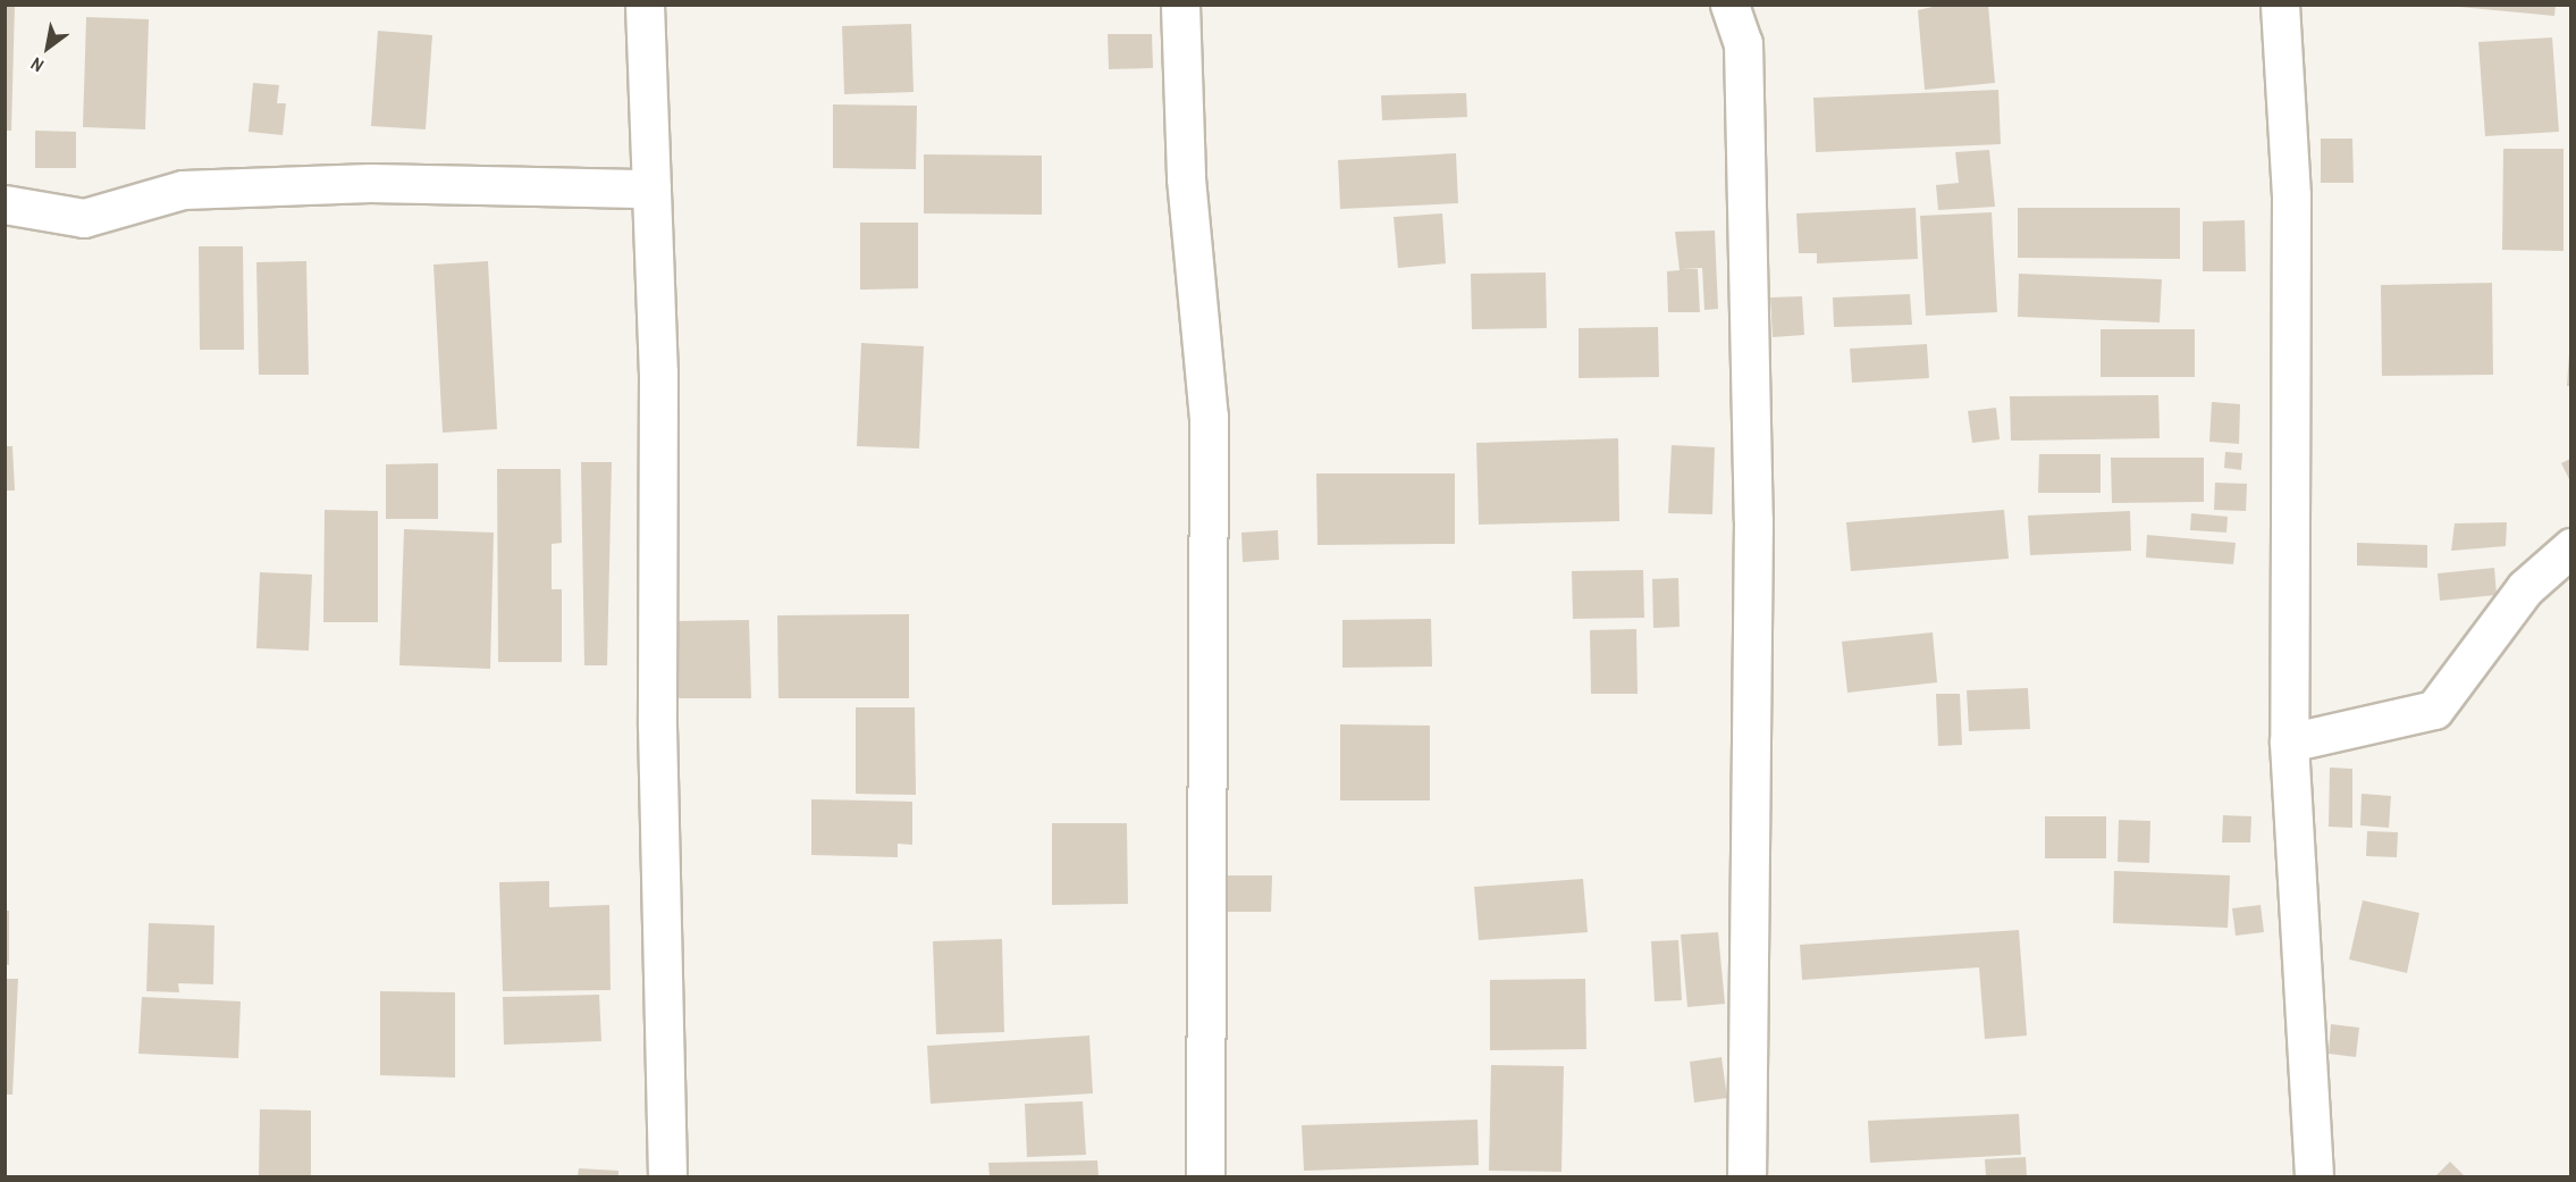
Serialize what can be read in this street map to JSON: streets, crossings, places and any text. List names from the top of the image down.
{
  "north": "bottom left"
}
